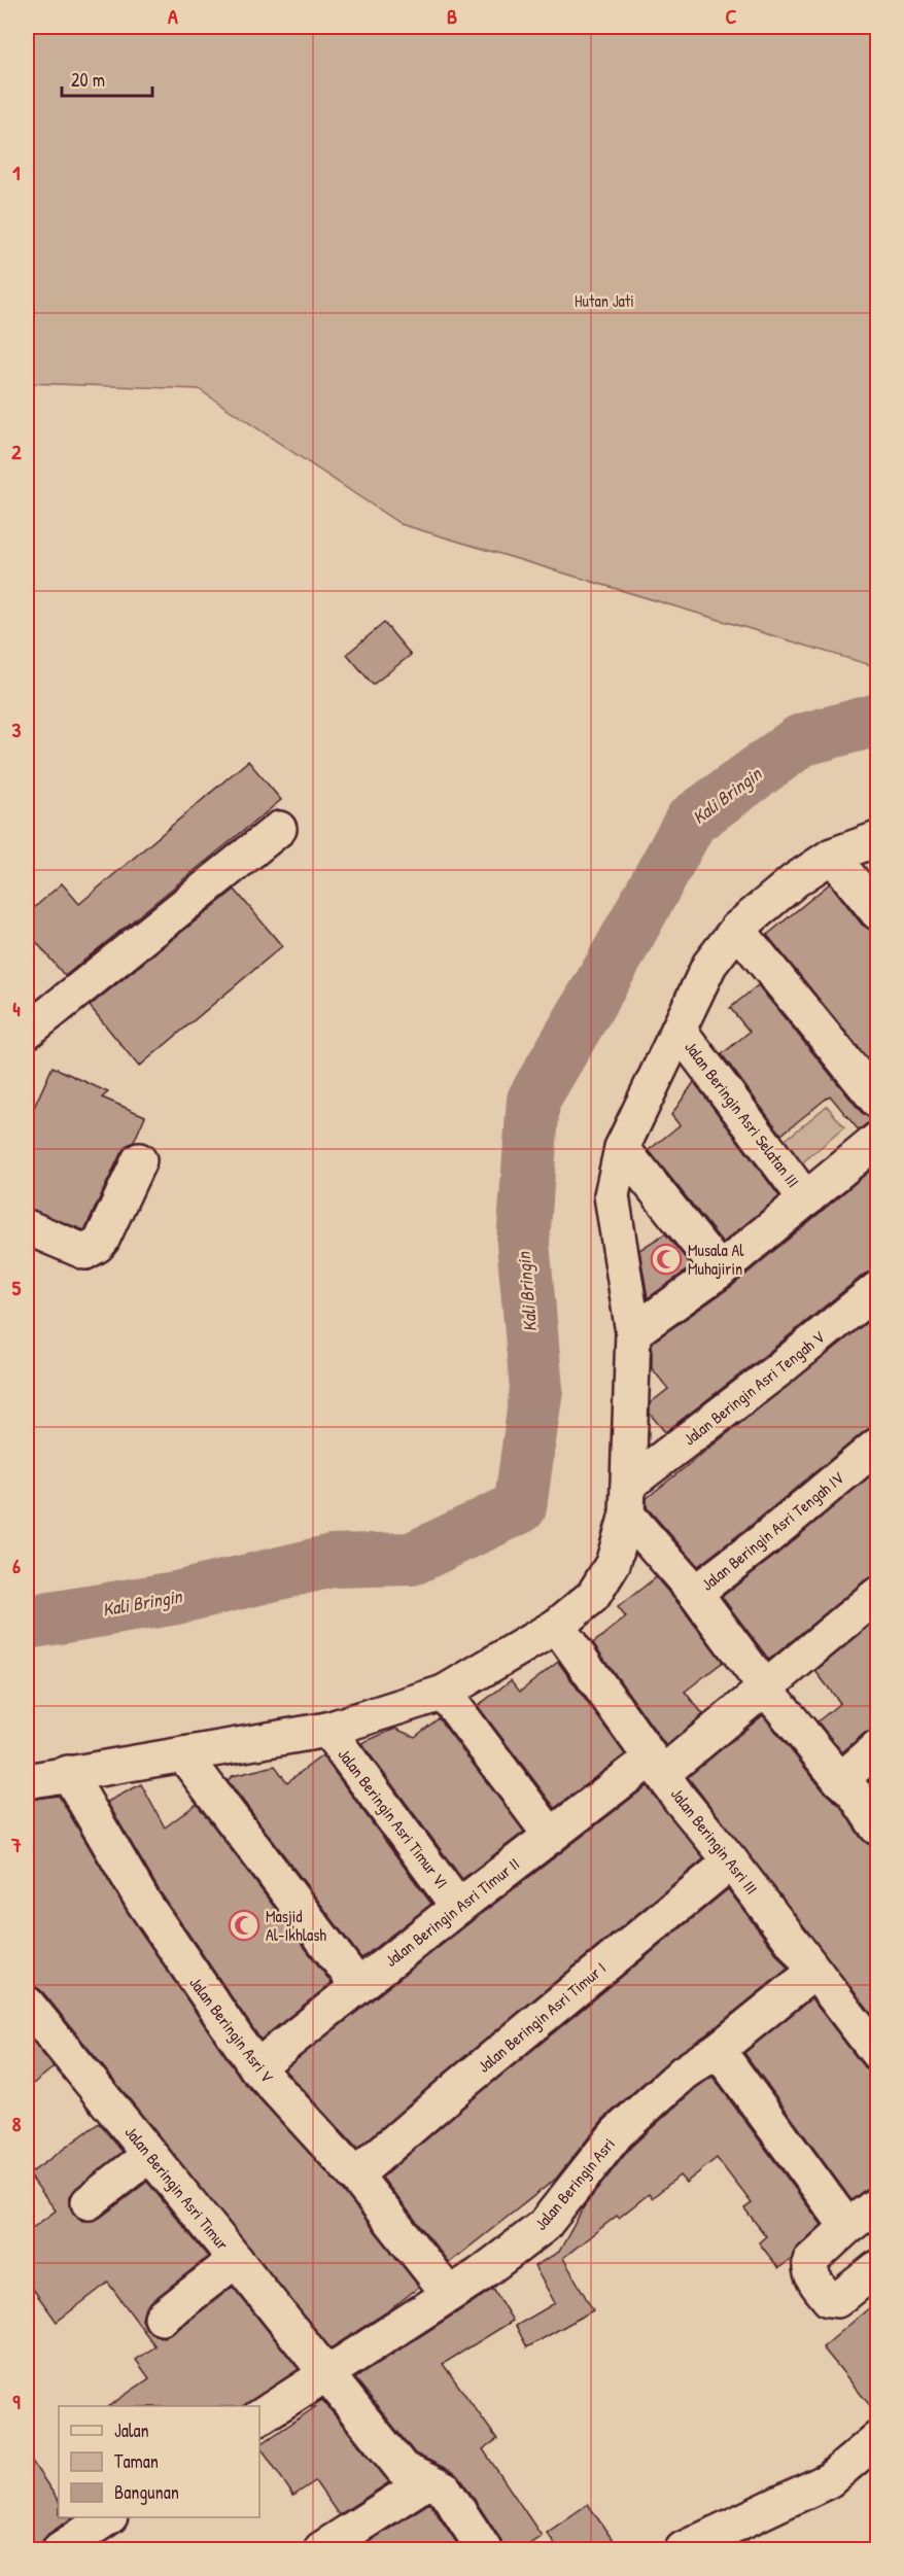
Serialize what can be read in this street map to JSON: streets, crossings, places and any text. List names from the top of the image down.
{
  "streets": {
    "street": [
      "Jalan Beringin Asri Selatan III",
      "Jalan Beringin Asri Tengah V",
      "Jalan Beringin Asri Tengah IV",
      "Jalan Beringin Asri Timur VI",
      "Jalan Beringin Asri III",
      "Jalan Beringin Asri Timur II",
      "Jalan Beringin Asri Timur I",
      "Jalan Beringin Asri V",
      "Jalan Beringin Asri",
      "Jalan Beringin Asri Timur"
    ]
  },
  "crossings": [
    ["Jalan Beringin Asri Timur VI", "Jalan Beringin Asri Timur II"],
    ["Jalan Beringin Asri III", "Jalan Beringin Asri Timur II"],
    ["Jalan Beringin Asri III", "Jalan Beringin Asri Timur I"],
    ["Jalan Beringin Asri III", "Jalan Beringin Asri"],
    ["Jalan Beringin Asri Timur II", "Jalan Beringin Asri V"],
    ["Jalan Beringin Asri Timur I", "Jalan Beringin Asri V"],
    ["Jalan Beringin Asri V", "Jalan Beringin Asri"],
    ["Jalan Beringin Asri", "Jalan Beringin Asri Timur"]
  ],
  "water": ["Kali Bringin"],
  "parks": ["Hutan Jati"],
  "places": {
    "mosque": ["Musala Al Muhajirin", "Masjid Al-Ikhlash"]
  },
  "legend": ["Jalan", "Taman", "Bangunan"],
  "scale_bar": "20 m",
  "grid": {
    "columns": ["A", "B", "C"],
    "rows": [
      "1",
      "2",
      "3",
      "4",
      "5",
      "6",
      "7",
      "8",
      "9"
    ]
  }
}
